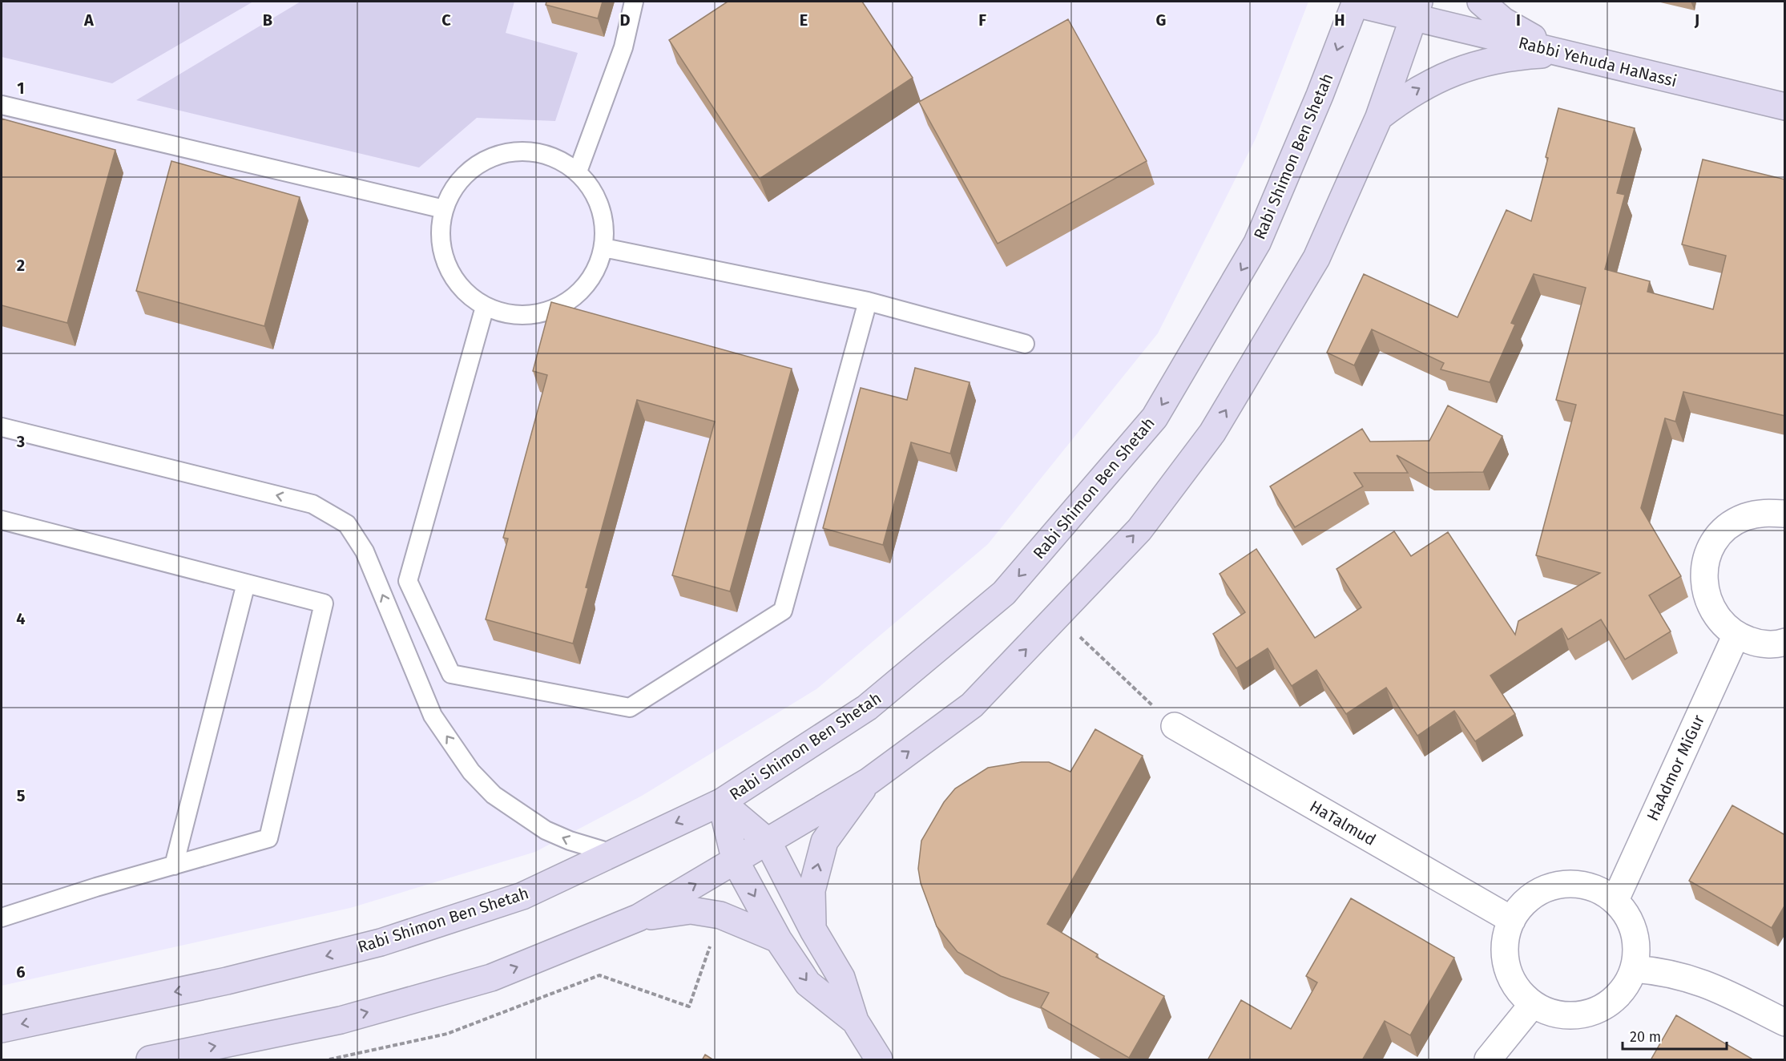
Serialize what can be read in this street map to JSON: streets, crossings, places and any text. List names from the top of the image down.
{
  "streets": {
    "street": [
      "Rabbi Yehuda HaNassi",
      "Rabi Shimon Ben Shetah",
      "HaAdmor MiGur",
      "HaTalmud"
    ]
  },
  "crossings": [
    ["Rabbi Yehuda HaNassi", "Rabi Shimon Ben Shetah"],
    ["HaAdmor MiGur", "HaTalmud"]
  ],
  "scale_bar": "20 m",
  "grid": {
    "columns": [
      "A",
      "B",
      "C",
      "D",
      "E",
      "F",
      "G",
      "H",
      "I",
      "J"
    ],
    "rows": [
      "1",
      "2",
      "3",
      "4",
      "5",
      "6"
    ]
  }
}
